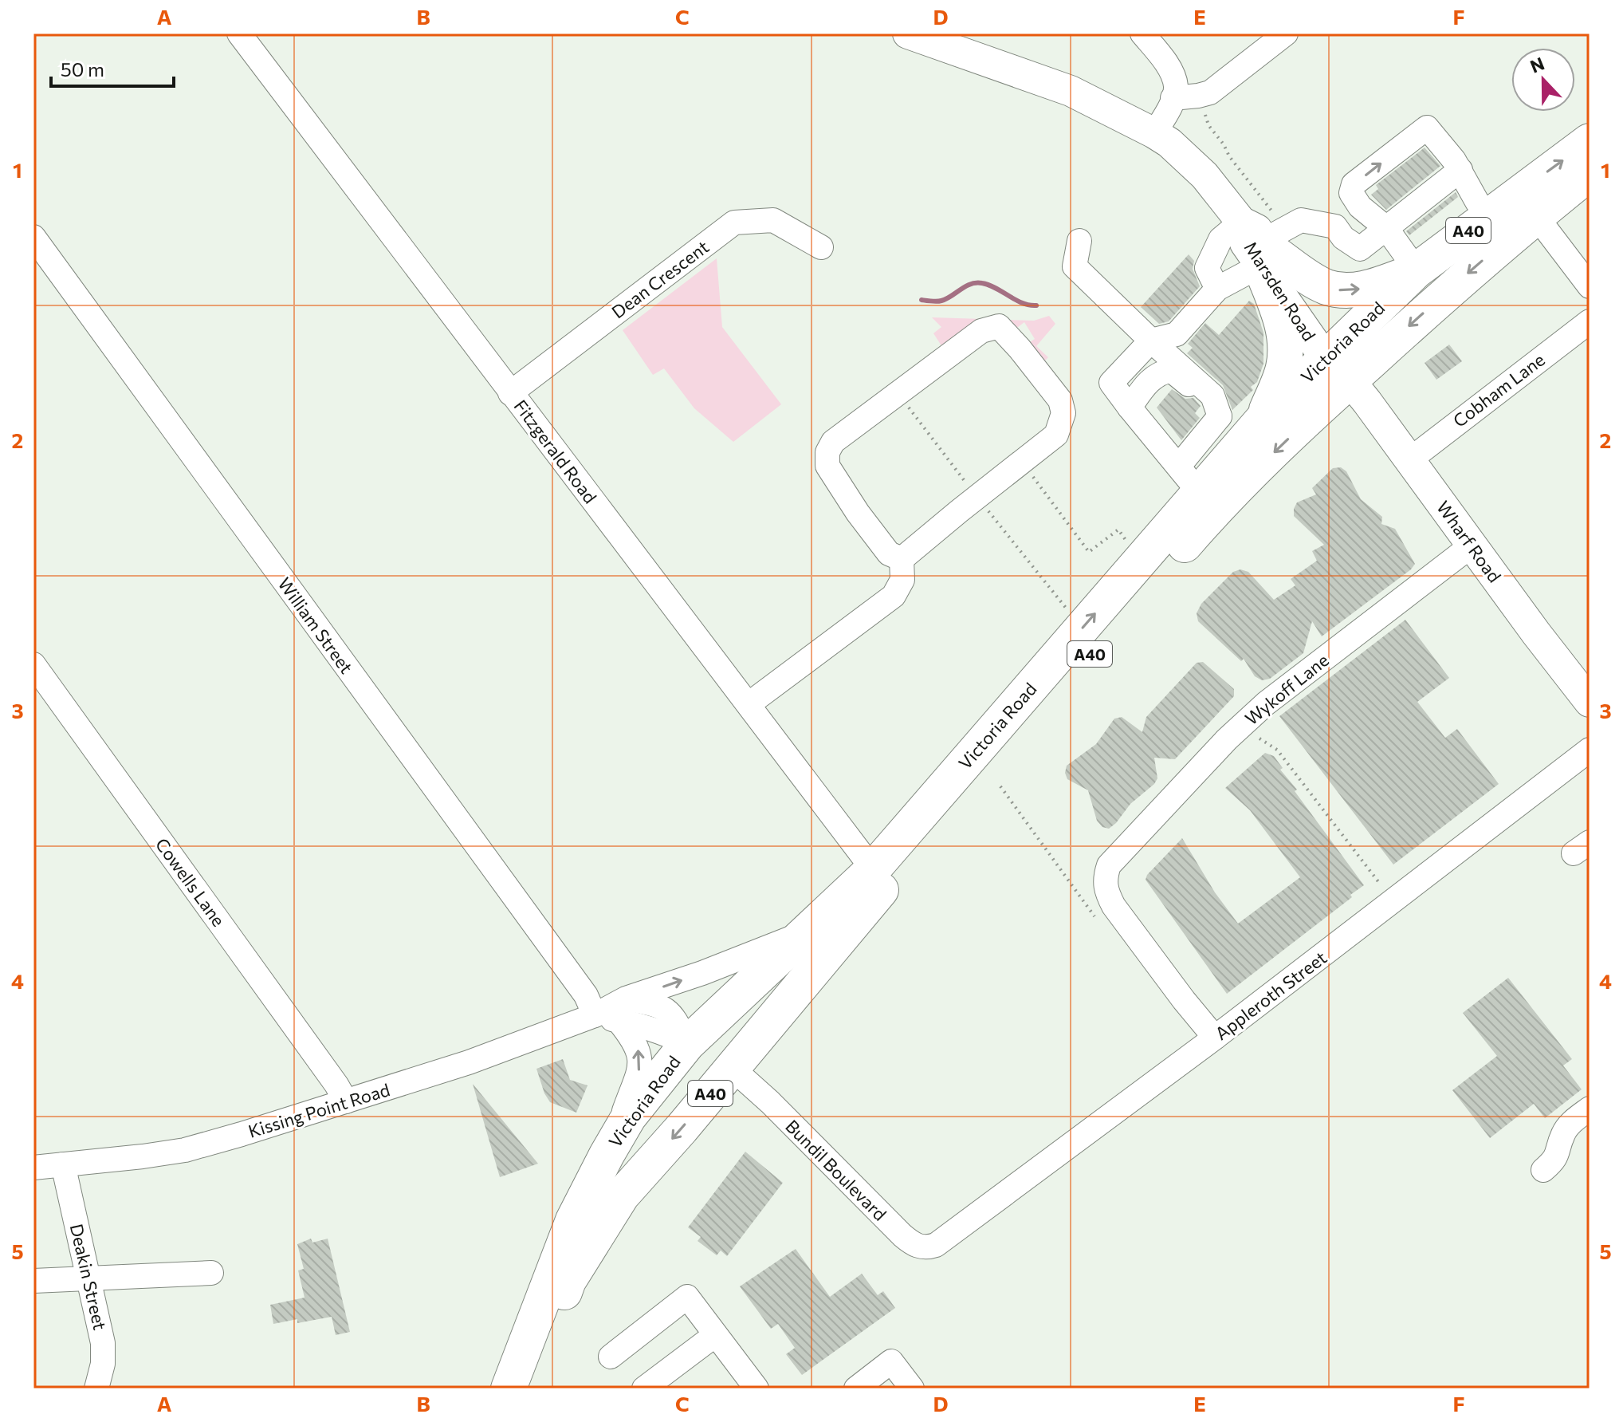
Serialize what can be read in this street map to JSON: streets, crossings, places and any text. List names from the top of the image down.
{
  "streets": {
    "highway": ["A40", "Victoria Road"],
    "main road": ["Marsden Road", "Wharf Road"],
    "street": [
      "Dean Crescent",
      "Cobham Lane",
      "Fitzgerald Road",
      "William Street",
      "Wykoff Lane",
      "Cowells Lane",
      "Appleroth Street",
      "Kissing Point Road",
      "Bundil Boulevard",
      "Deakin Street"
    ]
  },
  "crossings": [
    ["Dean Crescent", "Fitzgerald Road"],
    ["Marsden Road", "Victoria Road"],
    ["Marsden Road", "Wharf Road"],
    ["Victoria Road", "Fitzgerald Road"],
    ["Victoria Road", "Wharf Road"],
    ["Victoria Road", "William Street"],
    ["Victoria Road", "Kissing Point Road"],
    ["Victoria Road", "Bundil Boulevard"],
    ["Cobham Lane", "Wharf Road"],
    ["Wharf Road", "Wykoff Lane"],
    ["William Street", "Kissing Point Road"],
    ["Wykoff Lane", "Appleroth Street"],
    ["Cowells Lane", "Kissing Point Road"],
    ["Appleroth Street", "Bundil Boulevard"],
    ["Kissing Point Road", "Deakin Street"]
  ],
  "scale_bar": "50 m",
  "north": "top",
  "grid": {
    "columns": [
      "A",
      "B",
      "C",
      "D",
      "E",
      "F"
    ],
    "rows": [
      "1",
      "2",
      "3",
      "4",
      "5"
    ]
  }
}
